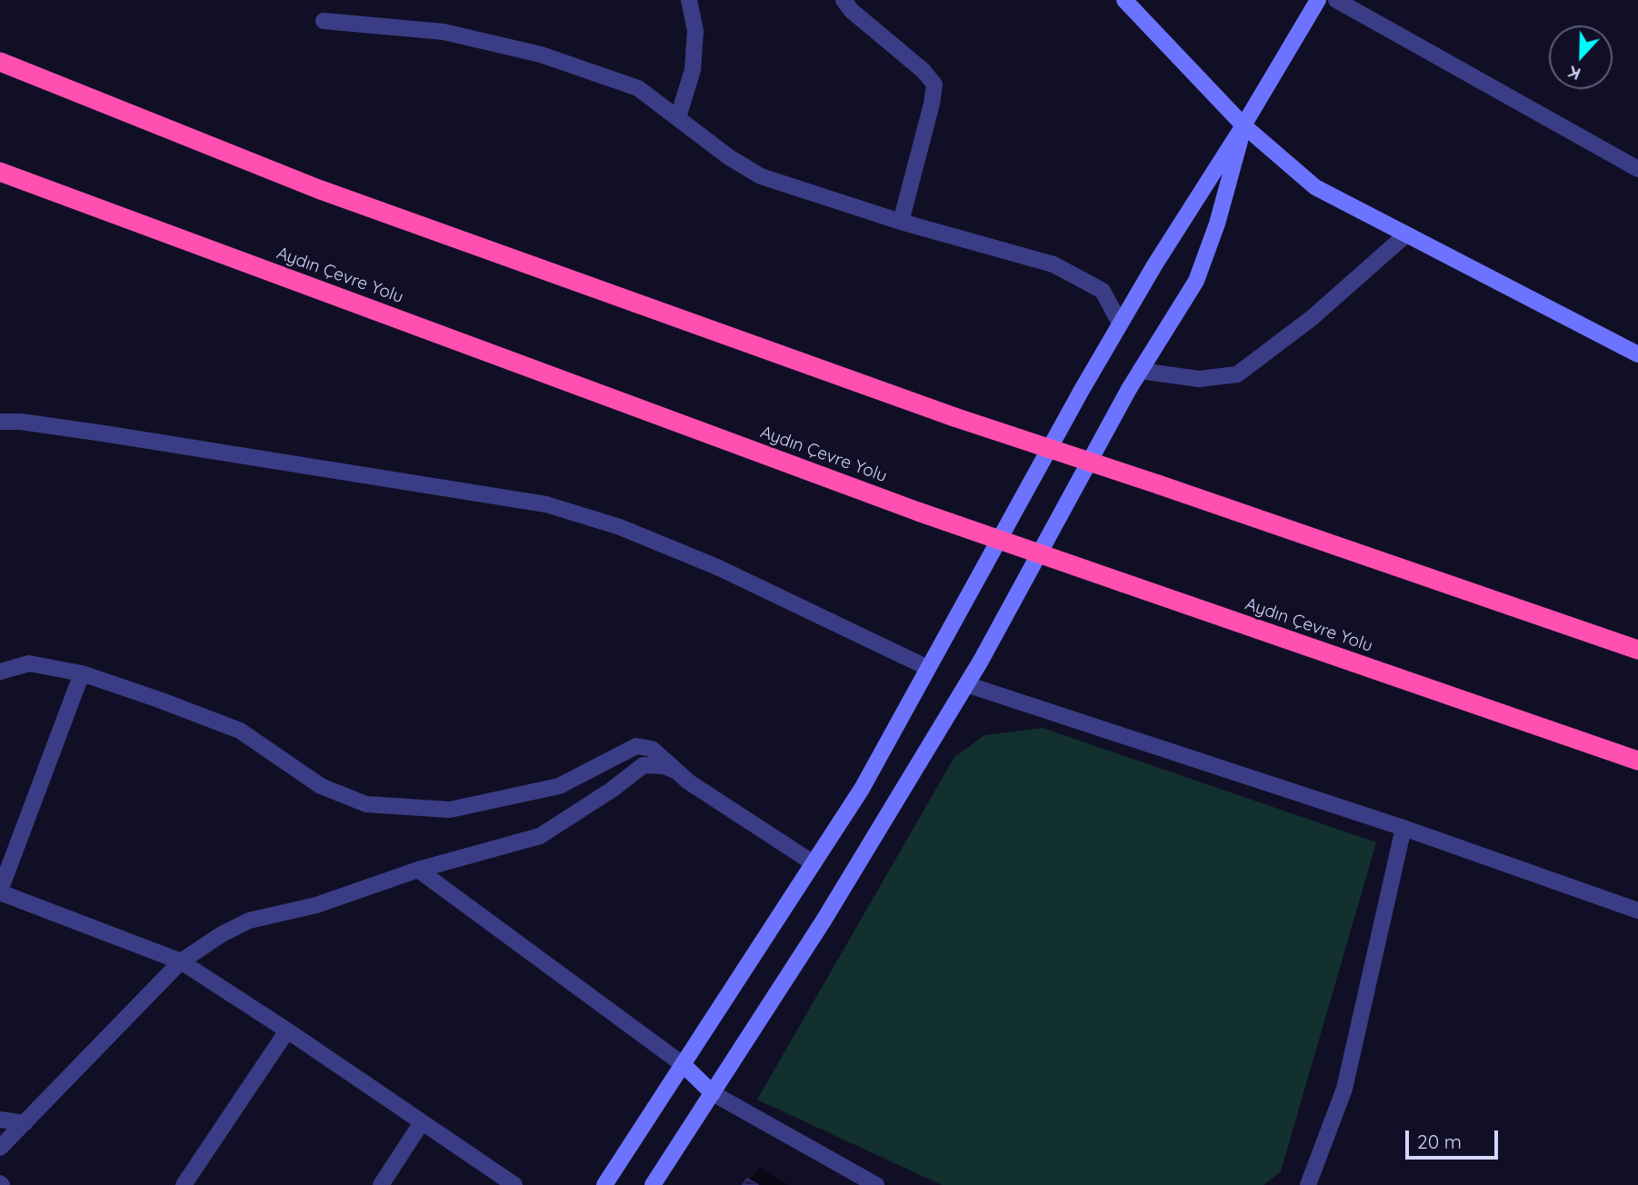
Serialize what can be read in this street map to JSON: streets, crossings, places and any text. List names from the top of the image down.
{
  "streets": {
    "highway": ["Aydın Çevre Yolu"]
  },
  "scale_bar": "20 m",
  "north": "bottom"
}
